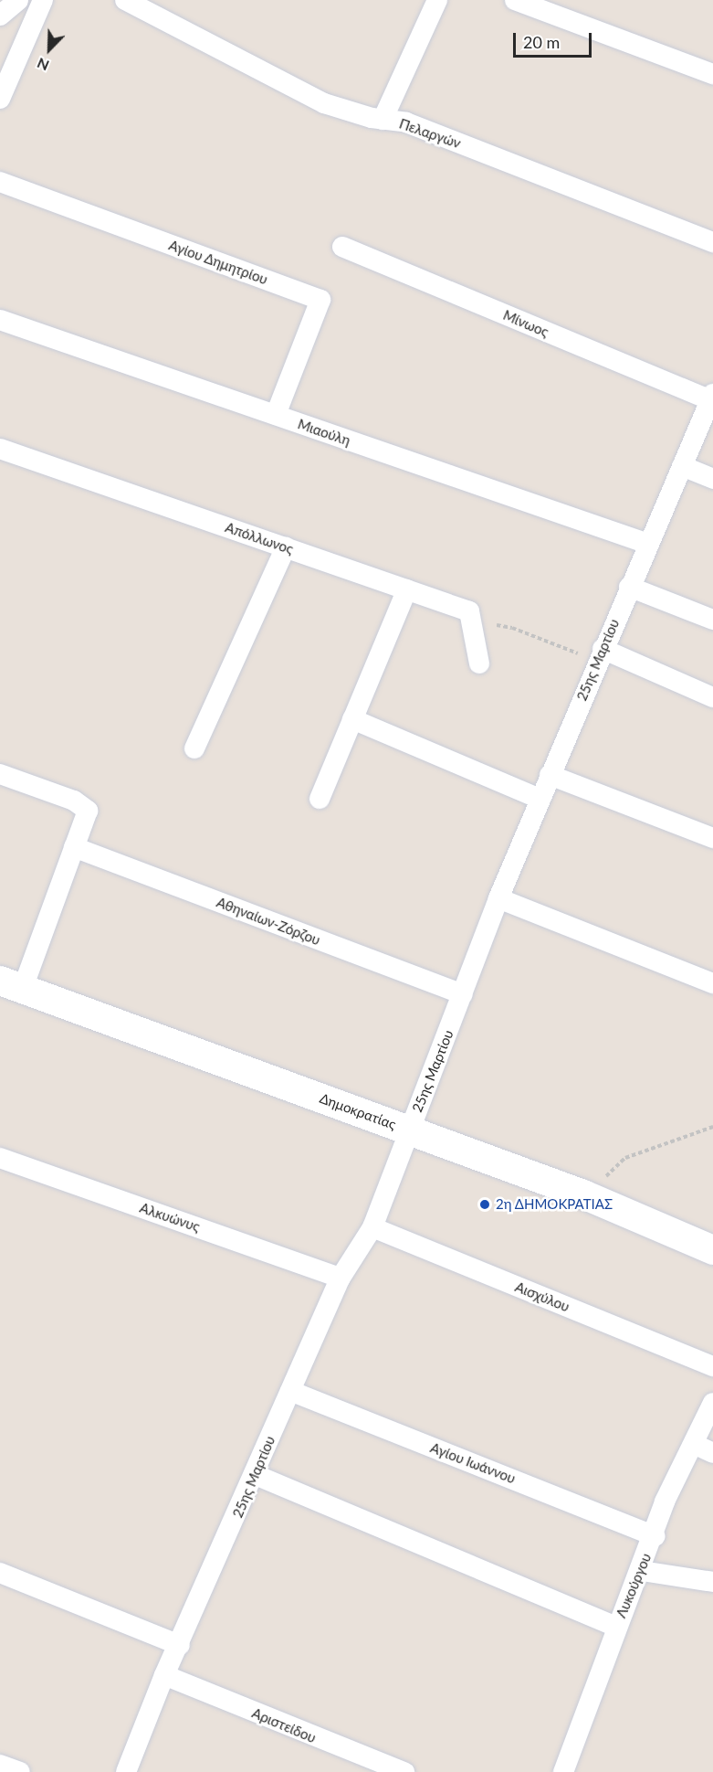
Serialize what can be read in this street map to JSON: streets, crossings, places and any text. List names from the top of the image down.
{
  "streets": {
    "street": [
      "Πελαργών",
      "Αγίου Δημητρίου",
      "Μίνωος",
      "Μιαούλη",
      "Απόλλωνος",
      "25ης Μαρτίου",
      "Αθηναίων-Ζόρζου",
      "Δημοκρατίας",
      "Αλκυώνυς",
      "Αισχύλου",
      "Αγίου Ιωάννου",
      "Λυκούργου",
      "Αριστείδου"
    ]
  },
  "crossings": [
    ["Αγίου Δημητρίου", "Μιαούλη"],
    ["Μίνωος", "25ης Μαρτίου"],
    ["Μιαούλη", "25ης Μαρτίου"],
    ["25ης Μαρτίου", "Αθηναίων-Ζόρζου"],
    ["25ης Μαρτίου", "Δημοκρατίας"],
    ["25ης Μαρτίου", "Αλκυώνυς"],
    ["25ης Μαρτίου", "Αισχύλου"],
    ["25ης Μαρτίου", "Αγίου Ιωάννου"],
    ["25ης Μαρτίου", "Αριστείδου"],
    ["Αγίου Ιωάννου", "Λυκούργου"]
  ],
  "places": ["2η ΔΗΜΟΚΡΑΤΙΑΣ"],
  "scale_bar": "20 m",
  "north": "bottom left"
}
